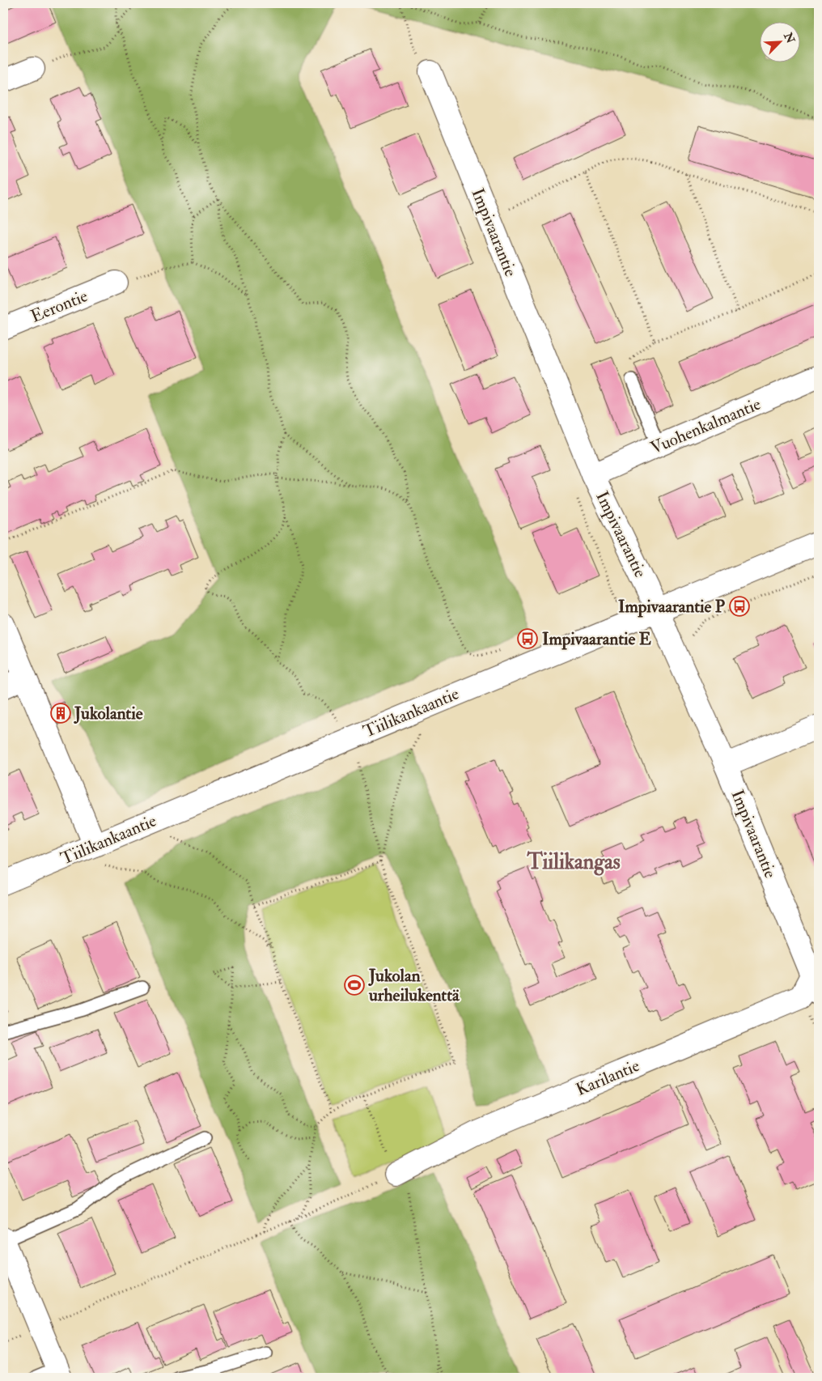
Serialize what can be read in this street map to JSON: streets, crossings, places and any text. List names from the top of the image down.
{
  "streets": {
    "street": [
      "Impivaarantie",
      "Eerontie",
      "Vuohenkalmantie",
      "Tiilikankaantie",
      "Karilantie"
    ]
  },
  "crossings": [
    ["Impivaarantie", "Vuohenkalmantie"],
    ["Impivaarantie", "Tiilikankaantie"],
    ["Impivaarantie", "Karilantie"]
  ],
  "districts": ["Tiilikangas"],
  "places": {
    "bus stop": ["Impivaarantie P", "Impivaarantie E"],
    "building": ["Jukolantie"],
    "sports": ["Jukolan urheilukenttä"]
  },
  "north": "top right"
}
